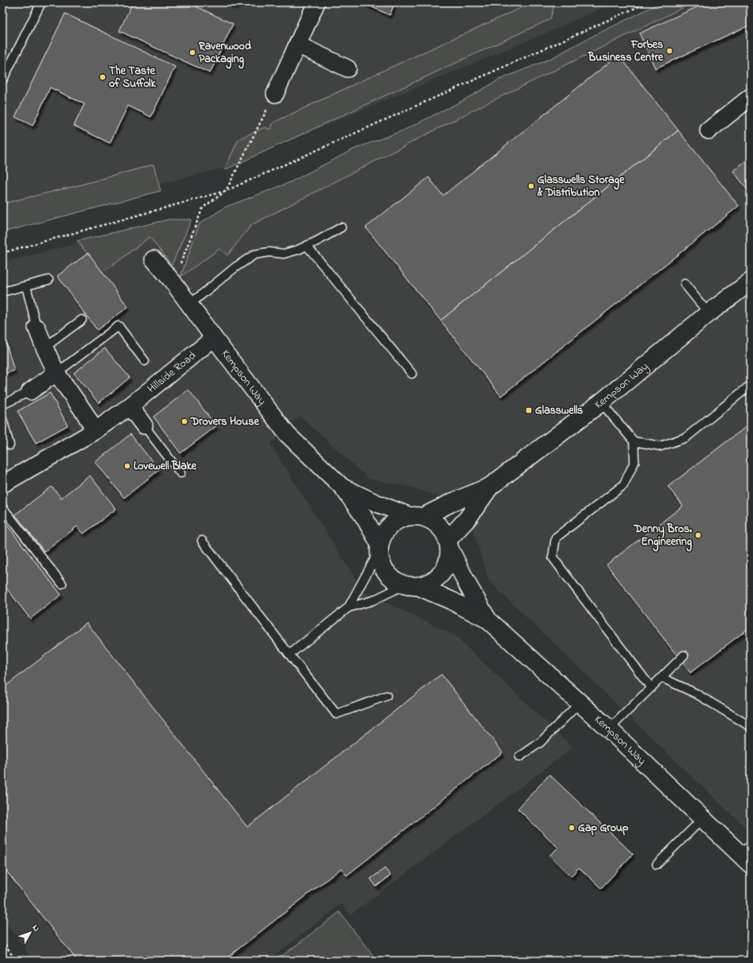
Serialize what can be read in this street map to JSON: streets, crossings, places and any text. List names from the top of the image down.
{
  "streets": {
    "street": ["Hillside Road", "Kempson Way"]
  },
  "crossings": [
    ["Hillside Road", "Kempson Way"]
  ],
  "places": {
    "other": [
      "Forbes Business Centre",
      "Ravenwood Packaging",
      "The Taste of Suffolk",
      "Glasswells Storage & Distribution",
      "Drovers House",
      "Lovewell Blake",
      "Denny Bros. Engineering",
      "Gap Group"
    ],
    "transit": ["Glasswells"]
  },
  "north": "top right"
}
